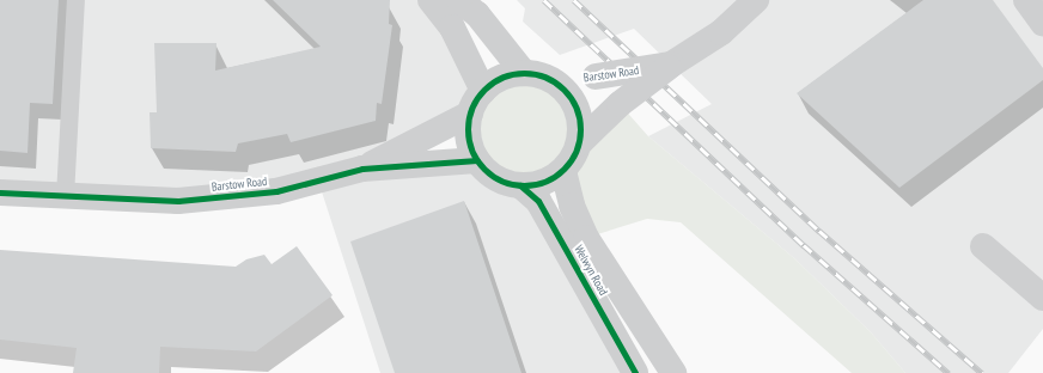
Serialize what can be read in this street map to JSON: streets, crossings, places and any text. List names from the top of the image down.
{
  "streets": {
    "street": ["Barstow Road", "Welwyn Road"]
  },
  "crossings": [
    ["Barstow Road", "Welwyn Road"]
  ]
}
